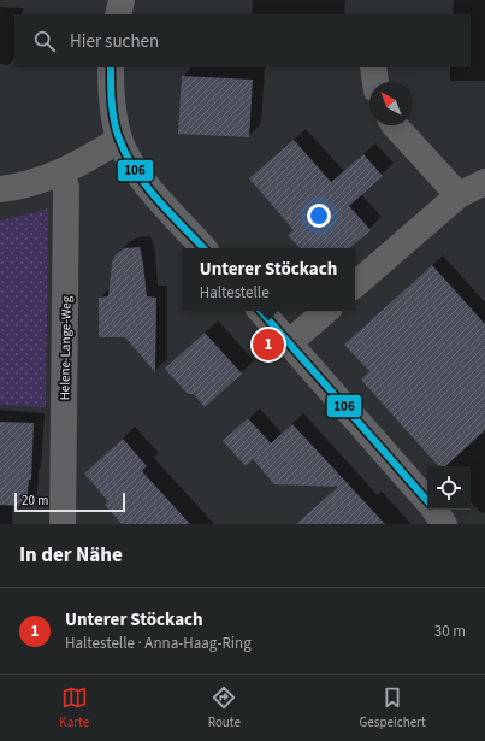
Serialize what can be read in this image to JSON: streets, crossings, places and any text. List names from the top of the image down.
{
  "streets": {
    "street": ["Helene-Lange-Weg"]
  },
  "lines": ["transit line 106"],
  "scale_bar": "20 m",
  "north": "top left",
  "page": {
    "search": "Hier suchen",
    "popup": ["Unterer Stöckach", "Haltestelle"],
    "pins": "1",
    "scale": "20 m",
    "heading": "In der Nähe",
    "list": [
      {
        "mark": "1",
        "name": "Unterer Stöckach",
        "note": "Haltestelle · Anna-Haag-Ring",
        "value": "30 m"
      }
    ],
    "nav": ["Karte", "Route", "Gespeichert"]
  }
}
